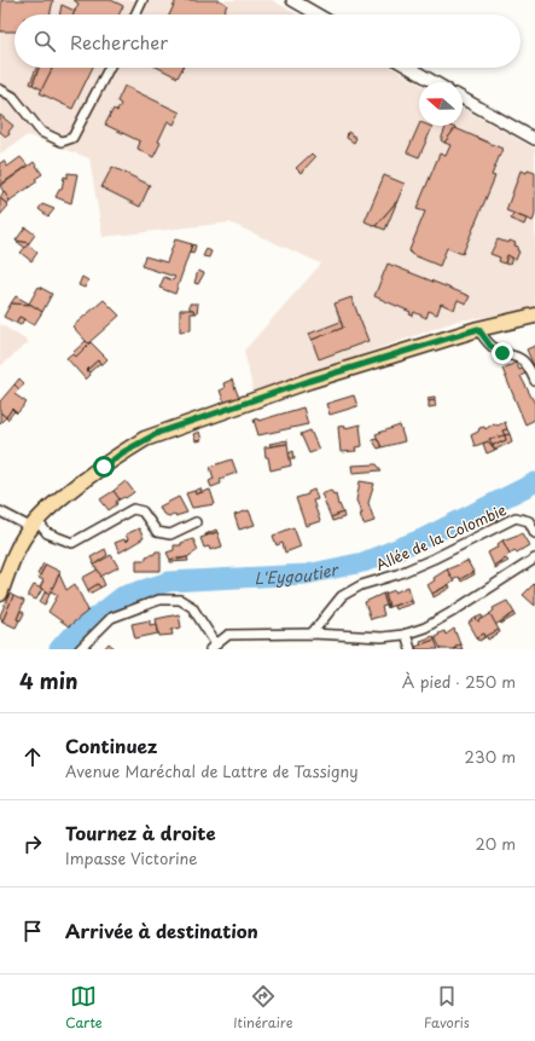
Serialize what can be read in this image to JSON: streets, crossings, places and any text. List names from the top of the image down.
{
  "streets": {
    "street": ["Allée de la Colombie"]
  },
  "water": ["L'Eygoutier"],
  "north": "left",
  "page": {
    "search": "Rechercher",
    "heading": ["4 min", "À pied · 250 m"],
    "list": [
      ["Continuez", "Avenue Maréchal de Lattre de Tassigny", "230 m"],
      ["Tournez à droite", "Impasse Victorine", "20 m"],
      "Arrivée à destination"
    ],
    "nav": ["Carte", "Itinéraire", "Favoris"]
  }
}
